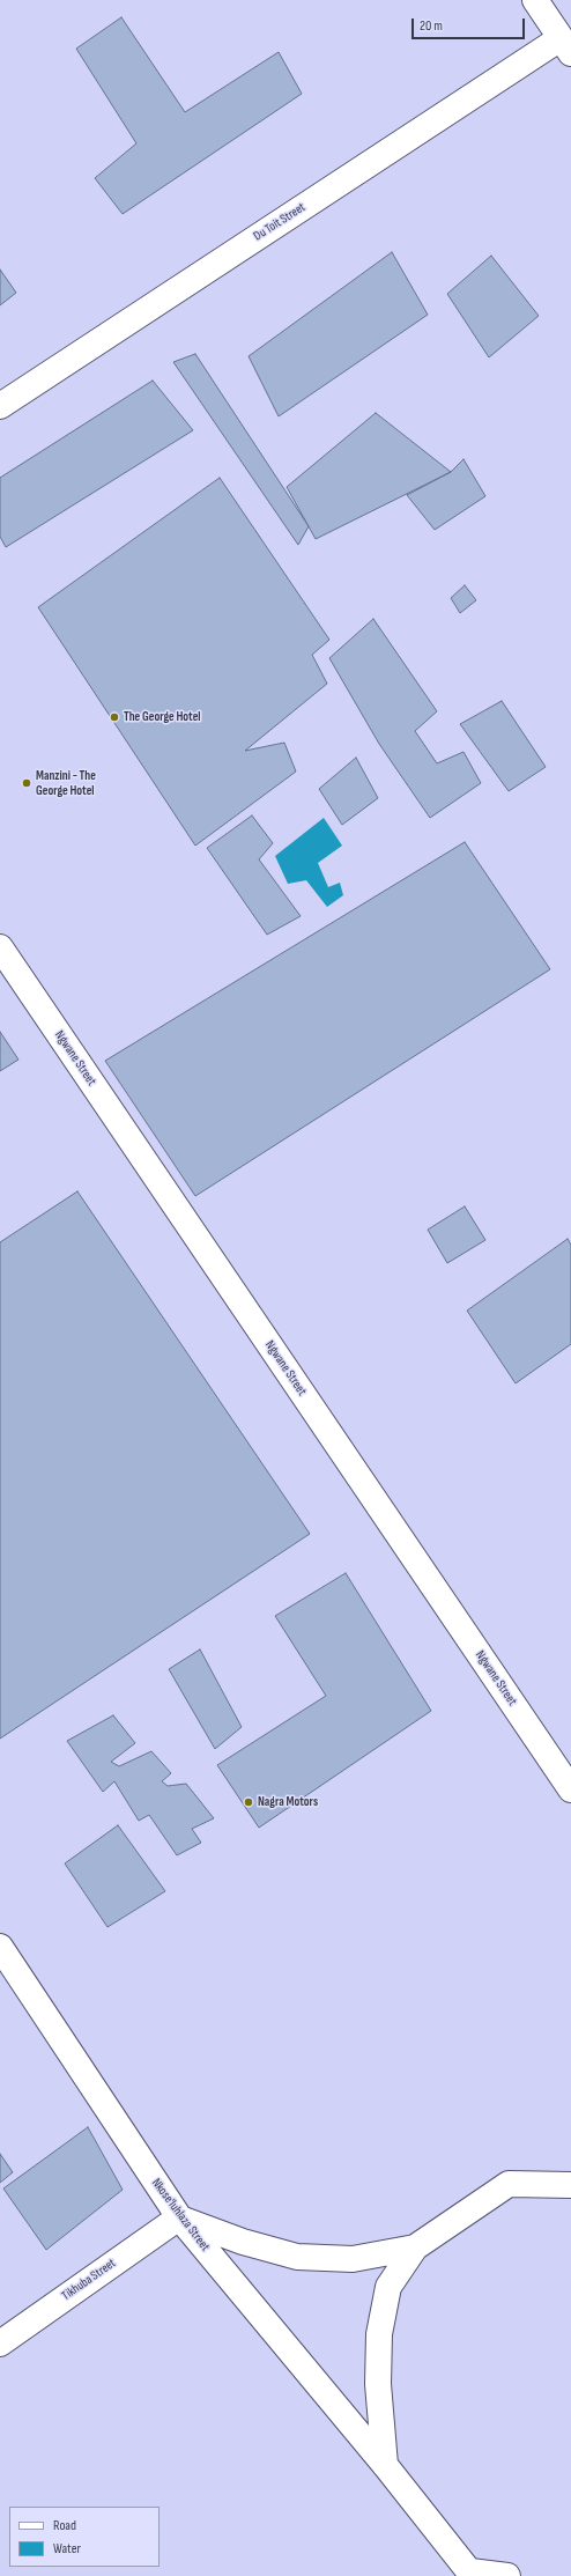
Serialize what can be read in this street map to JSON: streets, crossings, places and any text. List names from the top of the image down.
{
  "streets": {
    "main road": [
      "Du Toit Street",
      "Ngwane Street",
      "Nkose'luhlaza Street",
      "Tikhuba Street"
    ]
  },
  "crossings": [
    ["Nkose'luhlaza Street", "Tikhuba Street"]
  ],
  "places": ["The George Hotel", "Manzini - The George Hotel", "Nagra Motors"],
  "legend": ["Road", "Water"],
  "scale_bar": "20 m"
}
